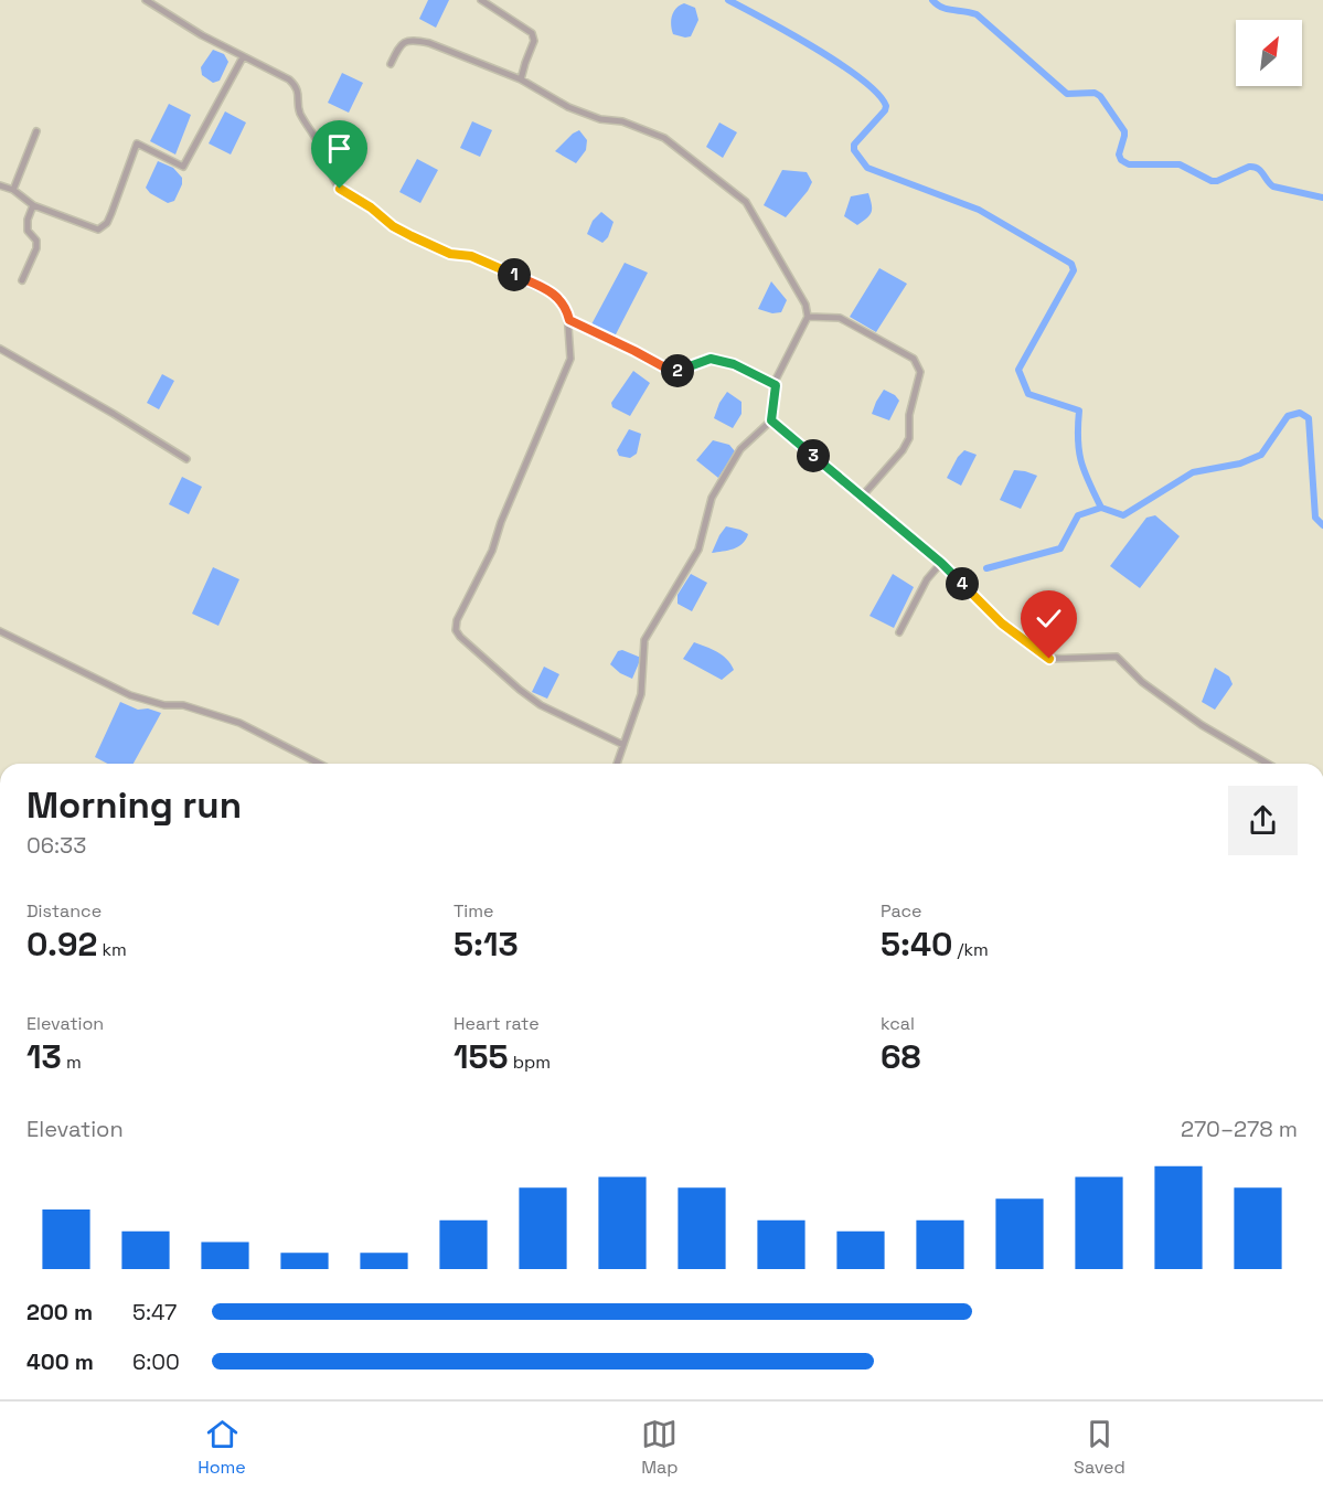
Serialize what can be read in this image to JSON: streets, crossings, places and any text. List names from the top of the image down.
{
  "north": "top right",
  "page": {
    "pins": [
      "1",
      "2",
      "3",
      "4"
    ],
    "heading": ["Morning run", "06:33"],
    "stats": [
      ["Distance", "0.92 km"],
      ["Time", "5:13"],
      ["Pace", "5:40 /km"],
      ["Elevation", "13 m"],
      ["Heart rate", "155 bpm"],
      ["kcal", "68"]
    ],
    "chart": ["Elevation", "270–278 m"],
    "list": [
      {
        "name": "200 m",
        "note": "5:47"
      },
      {
        "name": "400 m",
        "note": "6:00"
      }
    ],
    "tabs": ["Home", "Map", "Saved"]
  }
}
